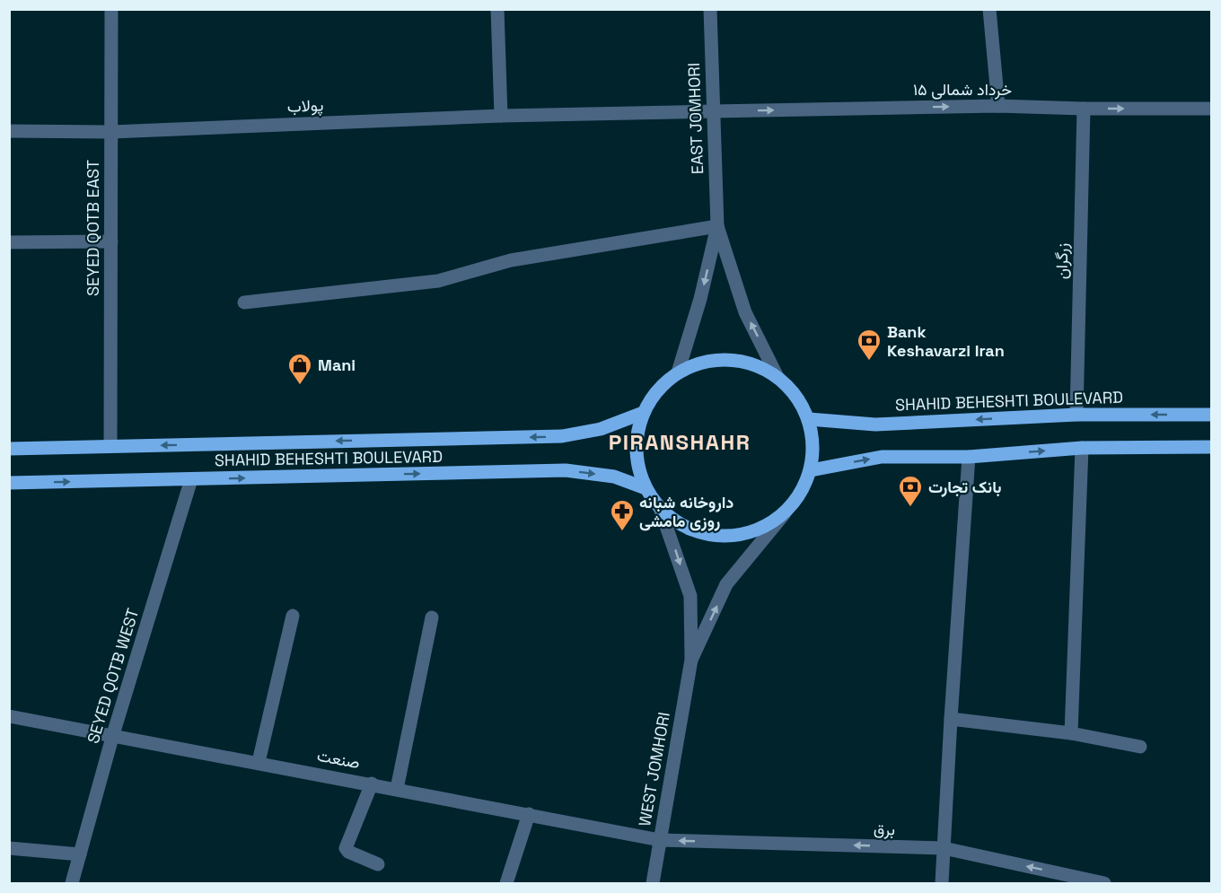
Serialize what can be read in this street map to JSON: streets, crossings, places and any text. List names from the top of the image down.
{
  "streets": {
    "main road": ["SHAHID BEHESHTI BOULEVARD"],
    "street": [
      "۱۵ خرداد شمالی",
      "پولاب",
      "EAST JOMHORI",
      "SEYED QOTB EAST",
      "زرگران",
      "SEYED QOTB WEST",
      "صنعت",
      "WEST JOMHORI",
      "برق"
    ]
  },
  "crossings": [
    ["۱۵ خرداد شمالی", "پولاب"],
    ["۱۵ خرداد شمالی", "EAST JOMHORI"],
    ["۱۵ خرداد شمالی", "زرگران"],
    ["پولاب", "SEYED QOTB EAST"],
    ["SEYED QOTB EAST", "SHAHID BEHESHTI BOULEVARD"],
    ["زرگران", "SHAHID BEHESHTI BOULEVARD"],
    ["SHAHID BEHESHTI BOULEVARD", "SEYED QOTB WEST"],
    ["SEYED QOTB WEST", "صنعت"],
    ["صنعت", "WEST JOMHORI"],
    ["صنعت", "برق"],
    ["WEST JOMHORI", "برق"]
  ],
  "one_way": ["۱۵ خرداد شمالی", "برق"],
  "districts": ["PIRANSHAHR"],
  "places": {
    "bank": ["Bank Keshavarzi Iran", "بانک تجارت"],
    "shop": ["Mani"],
    "pharmacy": ["داروخانه شبانه روزی مامشی"]
  }
}
